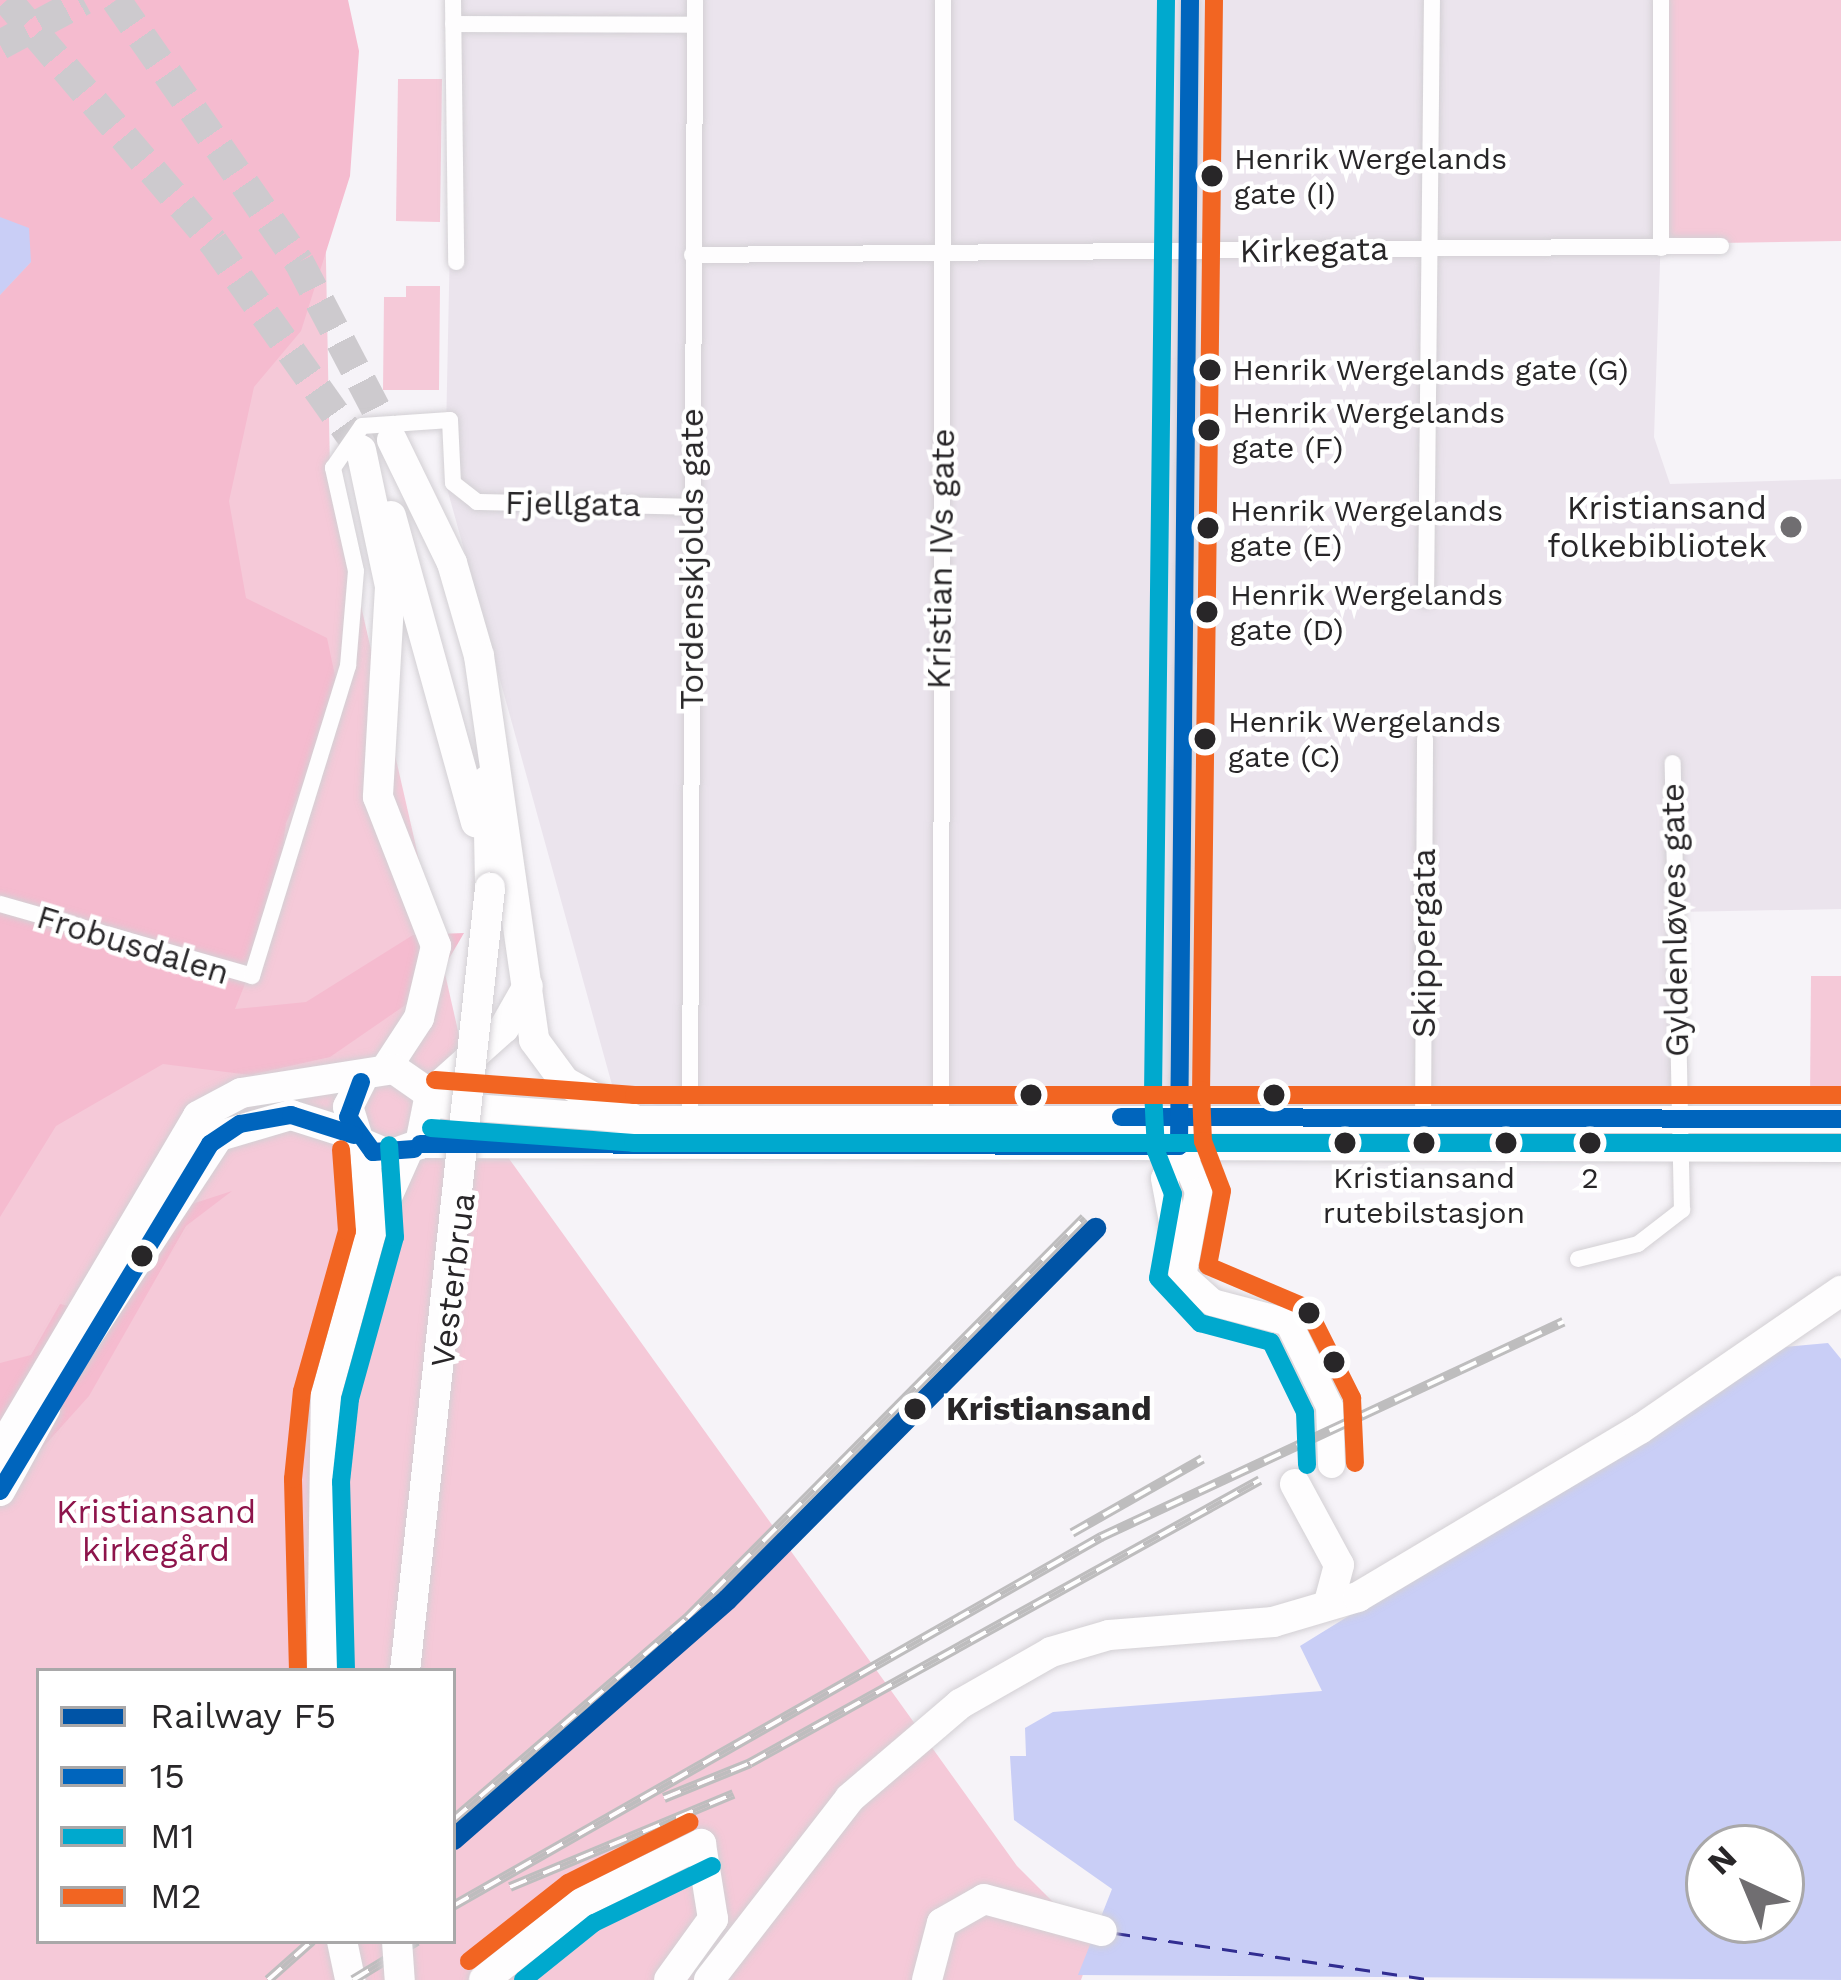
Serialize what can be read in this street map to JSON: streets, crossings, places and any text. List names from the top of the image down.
{
  "streets": {
    "highway": ["Vesterbrua"],
    "street": [
      "Kirkegata",
      "Fjellgata",
      "Tordenskjolds gate",
      "Kristian IVs gate",
      "Gyldenløves gate",
      "Skippergata",
      "Frobusdalen"
    ]
  },
  "crossings": [
    ["Kirkegata", "Tordenskjolds gate"],
    ["Kirkegata", "Kristian IVs gate"],
    ["Fjellgata", "Tordenskjolds gate"],
    ["Fjellgata", "Frobusdalen"]
  ],
  "parks": ["Kristiansand kirkegård"],
  "places": [
    "Henrik Wergelands gate (I)",
    "Henrik Wergelands gate (G)",
    "Henrik Wergelands gate (F)",
    "Kristiansand folkebibliotek",
    "Henrik Wergelands gate (E)",
    "Henrik Wergelands gate (D)",
    "Henrik Wergelands gate (C)",
    "Kristiansand rutebilstasjon",
    "2",
    "Kristiansand"
  ],
  "lines": [
    "transit line 15",
    "transit line M1",
    "transit line M2",
    "rail line F5"
  ],
  "legend": [
    "Railway F5",
    "15",
    "M1",
    "M2"
  ],
  "north": "top left"
}
